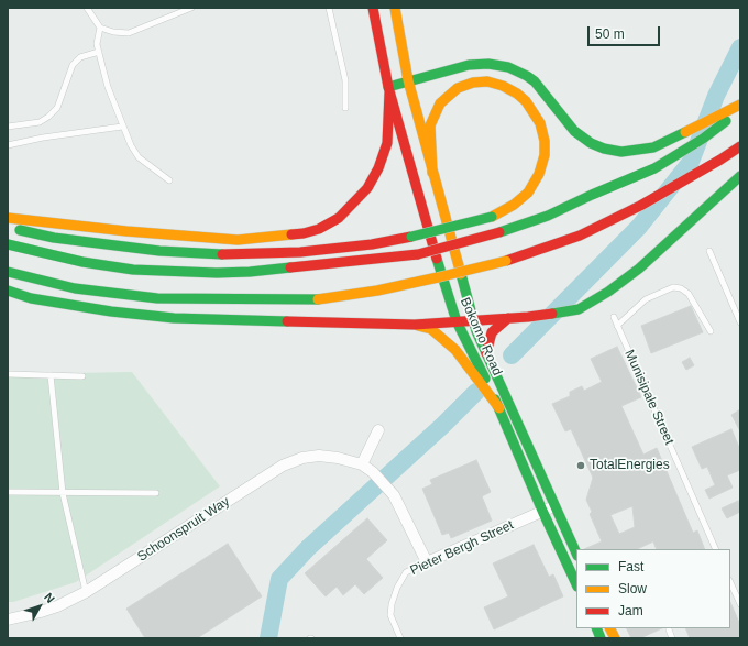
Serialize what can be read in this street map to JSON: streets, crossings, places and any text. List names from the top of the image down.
{
  "streets": {
    "main road": ["Bokomo Road"],
    "street": ["Schoonspruit Way", "Pieter Bergh Street"],
    "lane": ["Munisipale Street"]
  },
  "crossings": [
    ["Bokomo Road", "Pieter Bergh Street"],
    ["Schoonspruit Way", "Pieter Bergh Street"]
  ],
  "places": ["TotalEnergies"],
  "legend": ["Fast", "Slow", "Jam"],
  "scale_bar": "50 m",
  "north": "top right"
}
